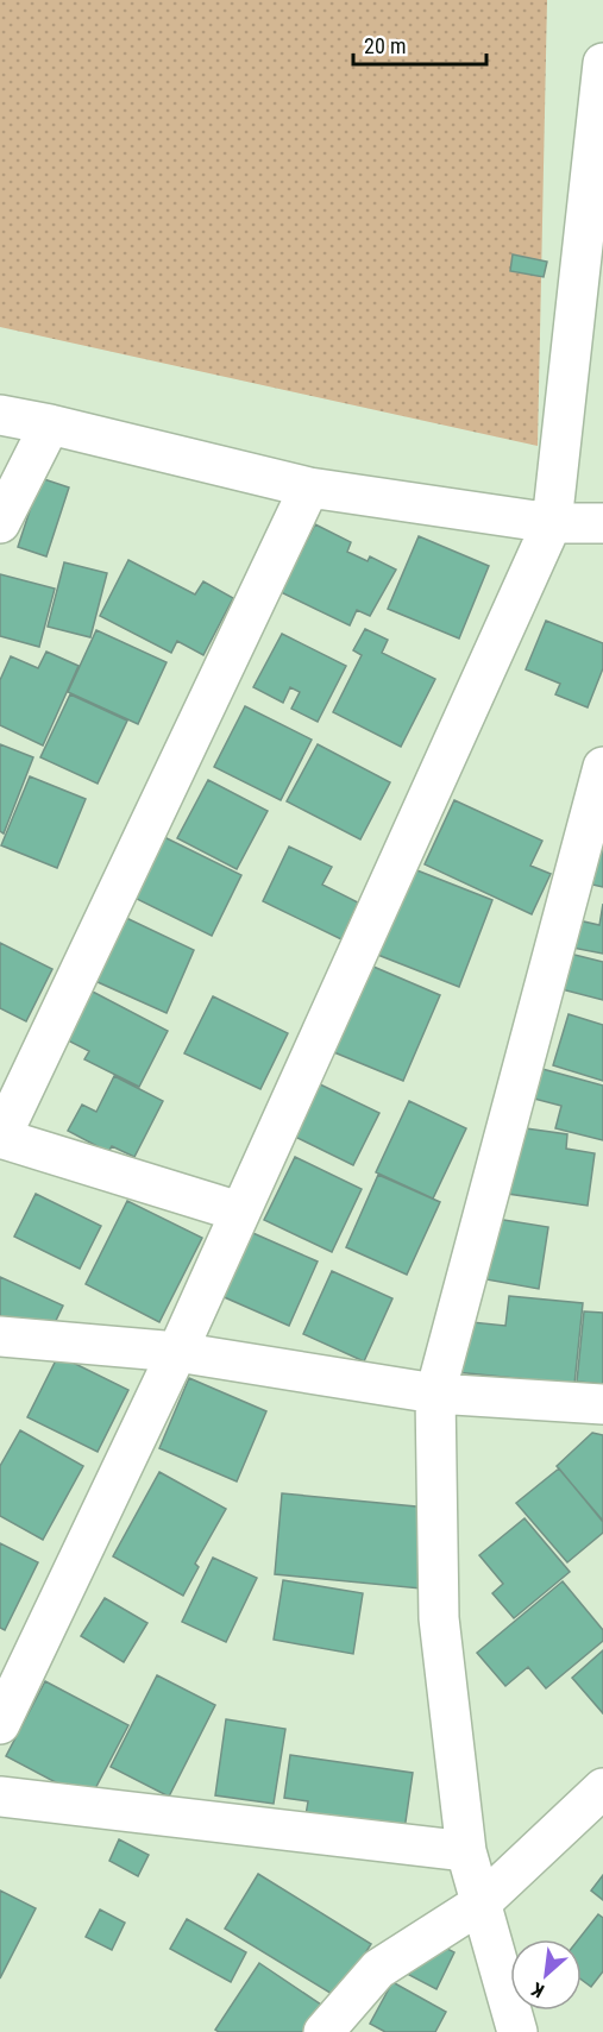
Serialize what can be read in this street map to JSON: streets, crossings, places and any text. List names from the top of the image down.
{
  "scale_bar": "20 m",
  "north": "bottom left"
}
